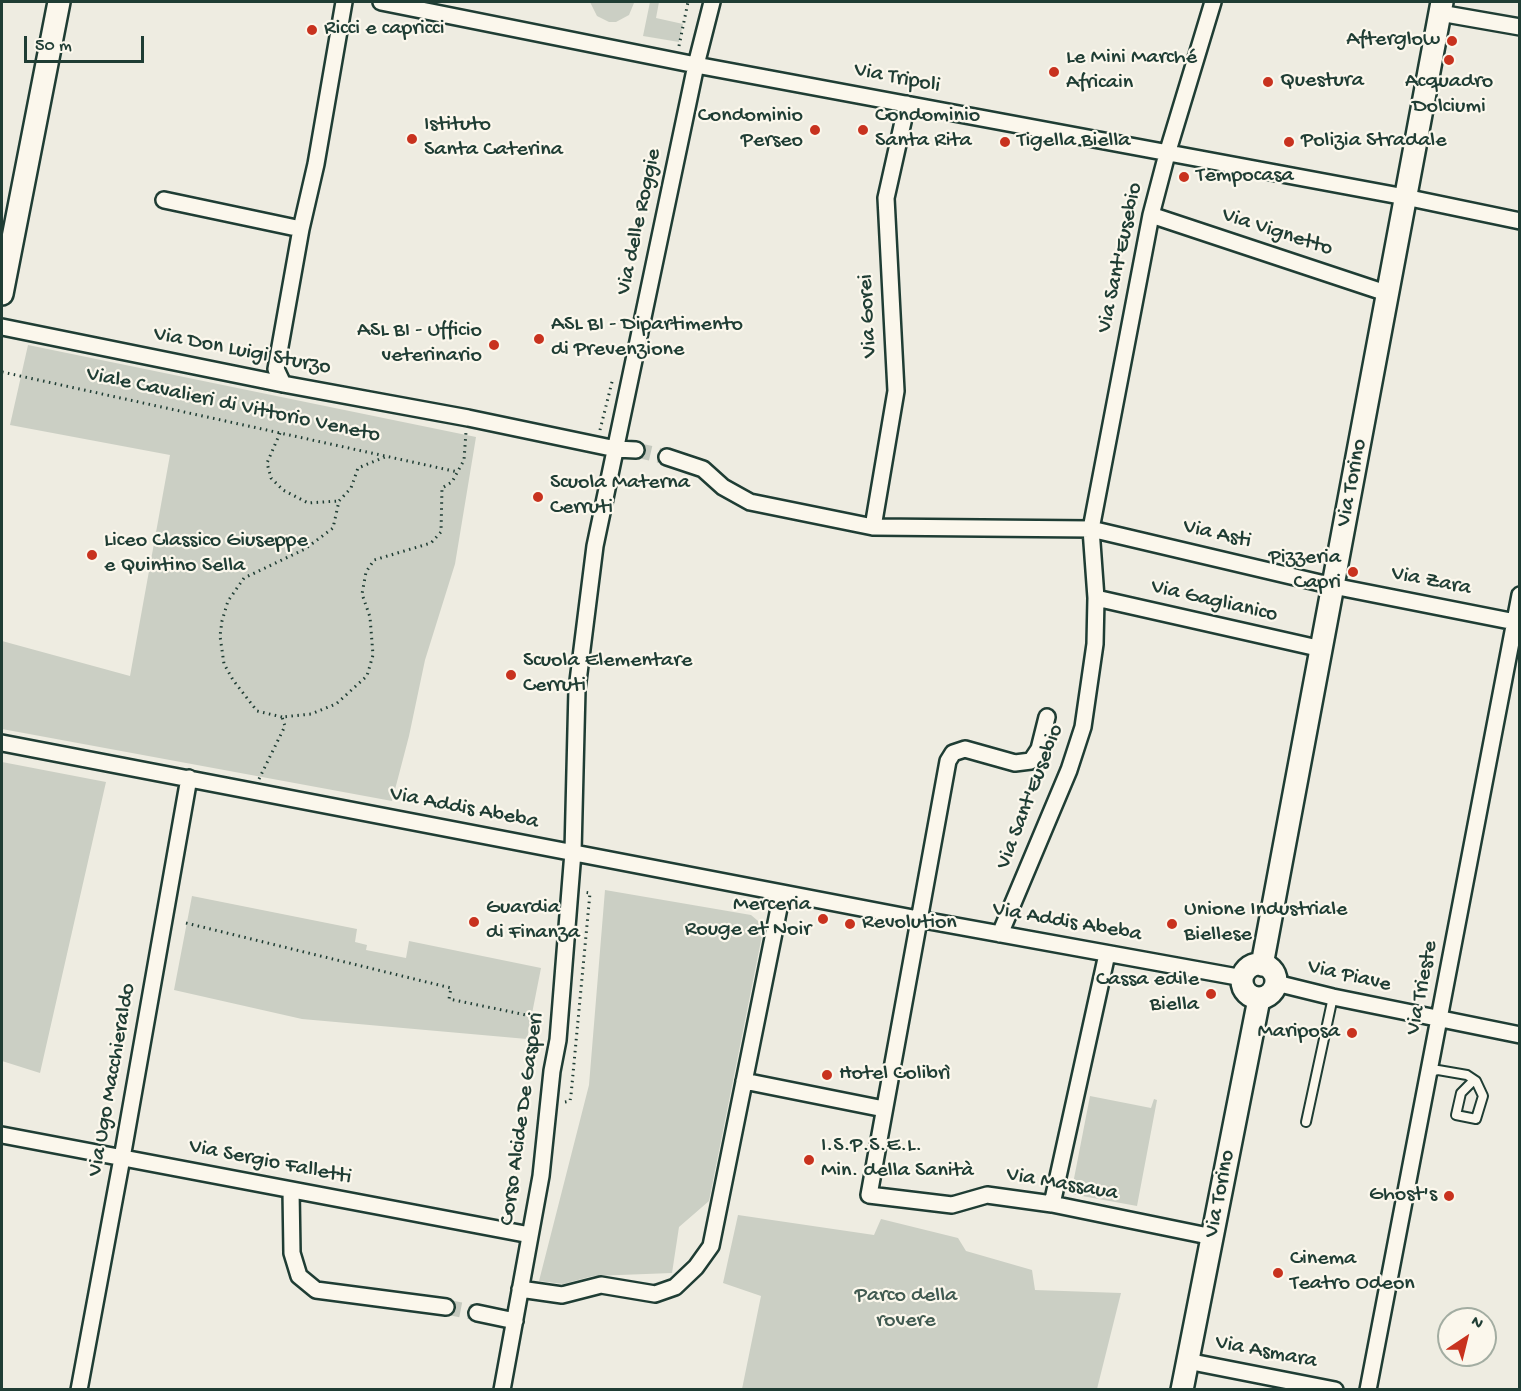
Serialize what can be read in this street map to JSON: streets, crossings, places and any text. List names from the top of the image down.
{
  "streets": {
    "street": [
      "Via Tripoli",
      "Via delle Roggie",
      "Via Vignetto",
      "Via Sant'Eusebio",
      "Via Gorei",
      "Via Don Luigi Sturzo",
      "Via Torino",
      "Via Asti",
      "Via Zara",
      "Via Gaglianico",
      "Via Addis Abeba",
      "Via Piave",
      "Via Trieste",
      "Via Ugo Macchieraldo",
      "Corso Alcide De Gasperi",
      "Via Sergio Falletti",
      "Via Massaua",
      "Via Asmara"
    ],
    "path": ["Viale Cavalieri di Vittorio Veneto"]
  },
  "crossings": [
    ["Via Tripoli", "Via delle Roggie"],
    ["Via Tripoli", "Via Sant'Eusebio"],
    ["Via Tripoli", "Via Gorei"],
    ["Via Tripoli", "Via Torino"],
    ["Via delle Roggie", "Via Don Luigi Sturzo"],
    ["Via delle Roggie", "Via Addis Abeba"],
    ["Via delle Roggie", "Corso Alcide De Gasperi"],
    ["Via Vignetto", "Via Sant'Eusebio"],
    ["Via Vignetto", "Via Torino"],
    ["Via Sant'Eusebio", "Via Asti"],
    ["Via Sant'Eusebio", "Via Gaglianico"],
    ["Via Sant'Eusebio", "Via Addis Abeba"],
    ["Via Torino", "Via Asti"],
    ["Via Torino", "Via Zara"],
    ["Via Torino", "Via Gaglianico"],
    ["Via Torino", "Via Addis Abeba"],
    ["Via Torino", "Via Piave"],
    ["Via Torino", "Via Massaua"],
    ["Via Torino", "Via Asmara"],
    ["Via Asti", "Via Zara"],
    ["Via Zara", "Via Trieste"],
    ["Via Addis Abeba", "Via Piave"],
    ["Via Addis Abeba", "Via Ugo Macchieraldo"],
    ["Via Addis Abeba", "Corso Alcide De Gasperi"],
    ["Via Piave", "Via Trieste"],
    ["Via Ugo Macchieraldo", "Via Sergio Falletti"],
    ["Corso Alcide De Gasperi", "Via Sergio Falletti"]
  ],
  "parks": ["Parco della rovere"],
  "places": [
    "Ricci e capricci",
    "Afterglow",
    "Acquadro Dolciumi",
    "Le Mini Marché Africain",
    "Questura",
    "Condominio Perseo",
    "Condominio Santa Rita",
    "Istituto Santa Caterina",
    "Tigella Biella",
    "Polizia Stradale",
    "Tempocasa",
    "ASL BI - Dipartimento di Prevenzione",
    "ASL BI - Ufficio veterinario",
    "Scuola Materna Cerruti",
    "Liceo Classico Giuseppe e Quintino Sella",
    "Pizzeria Capri",
    "Scuola Elementare Cerruti",
    "Merceria Rouge et Noir",
    "Guardia di Finanza",
    "Revolution",
    "Unione Industriale Biellese",
    "Cassa edile Biella",
    "Mariposa",
    "Hotel Colibrì",
    "I.S.P.S.E.L. Min. della Sanità",
    "Ghost's",
    "Cinema Teatro Odeon"
  ],
  "scale_bar": "50 m",
  "north": "top right"
}
